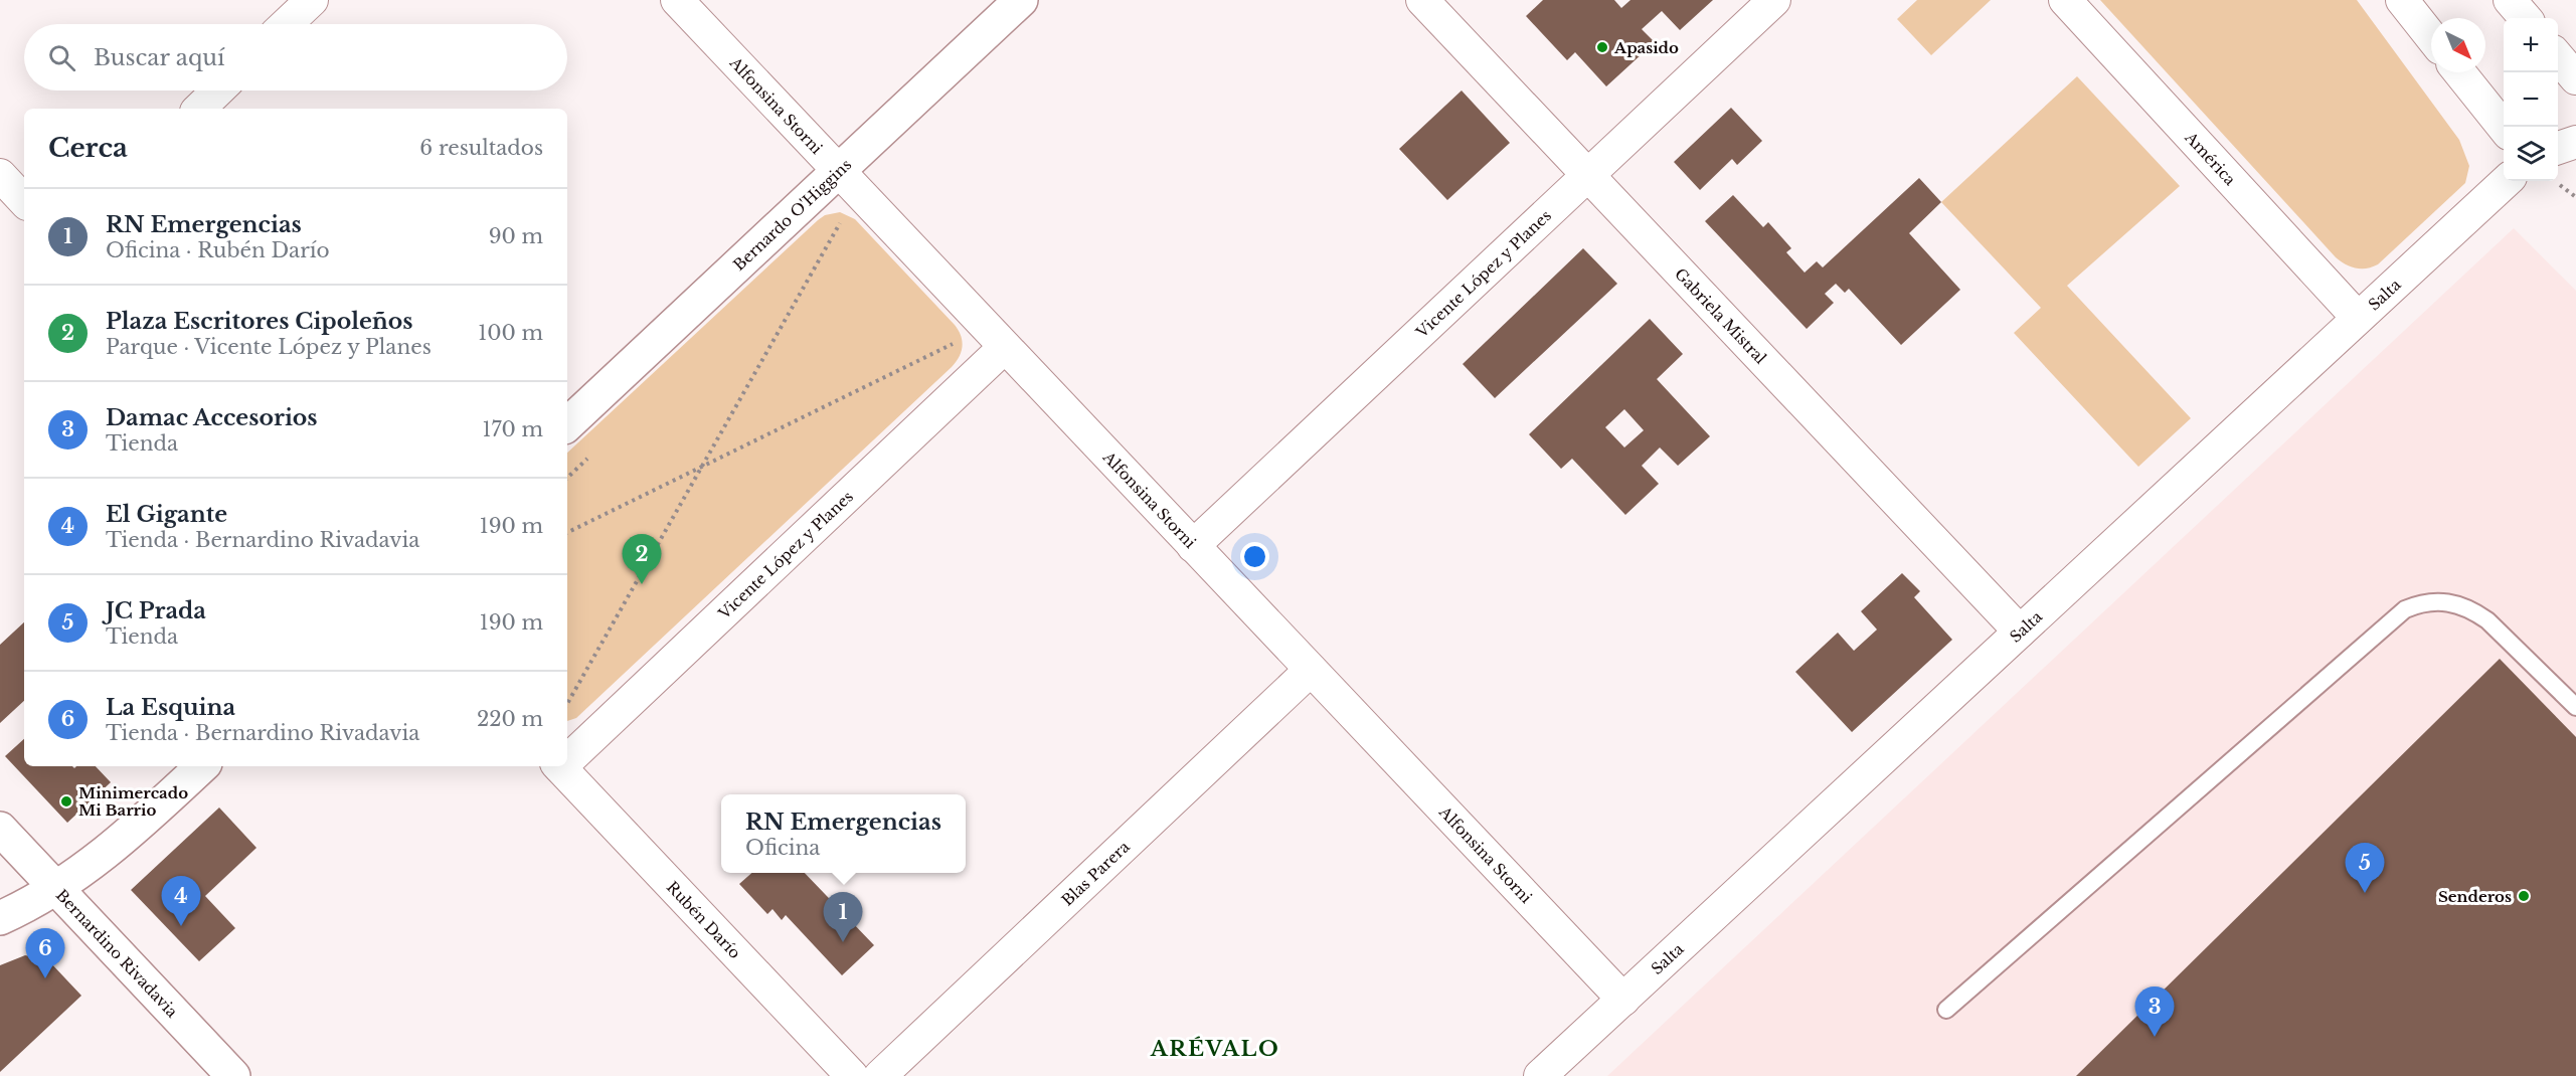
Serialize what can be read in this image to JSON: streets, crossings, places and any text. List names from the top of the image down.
{
  "streets": {
    "main road": ["Bernardo O'Higgins", "Bernardino Rivadavia"],
    "street": [
      "Alfonsina Storni",
      "América",
      "Vicente López y Planes",
      "Salta",
      "Gabriela Mistral",
      "Blas Parera",
      "Rubén Darío"
    ]
  },
  "crossings": [
    ["Alfonsina Storni", "Bernardo O'Higgins"],
    ["Alfonsina Storni", "Vicente López y Planes"],
    ["Alfonsina Storni", "Salta"],
    ["Alfonsina Storni", "Blas Parera"],
    ["América", "Salta"],
    ["Vicente López y Planes", "Gabriela Mistral"],
    ["Salta", "Gabriela Mistral"]
  ],
  "districts": ["ARÉVALO"],
  "places": ["Apasido", "Minimercado Mi Barrio", "Senderos"],
  "north": "bottom right",
  "page": {
    "map_buttons": ["+", "−"],
    "search": "Buscar aquí",
    "heading": ["Cerca", "6 resultados"],
    "list": [
      {
        "mark": "1",
        "name": "RN Emergencias",
        "note": "Oficina · Rubén Darío",
        "value": "90 m"
      },
      {
        "mark": "2",
        "name": "Plaza Escritores Cipoleños",
        "note": "Parque · Vicente López y Planes",
        "value": "100 m"
      },
      {
        "mark": "3",
        "name": "Damac Accesorios",
        "note": "Tienda",
        "value": "170 m"
      },
      {
        "mark": "4",
        "name": "El Gigante",
        "note": "Tienda · Bernardino Rivadavia",
        "value": "190 m"
      },
      {
        "mark": "5",
        "name": "JC Prada",
        "note": "Tienda",
        "value": "190 m"
      },
      {
        "mark": "6",
        "name": "La Esquina",
        "note": "Tienda · Bernardino Rivadavia",
        "value": "220 m"
      }
    ],
    "pins": [
      "2",
      "5",
      "4",
      "1",
      "6",
      "3"
    ],
    "popup": ["RN Emergencias", "Oficina"]
  }
}
